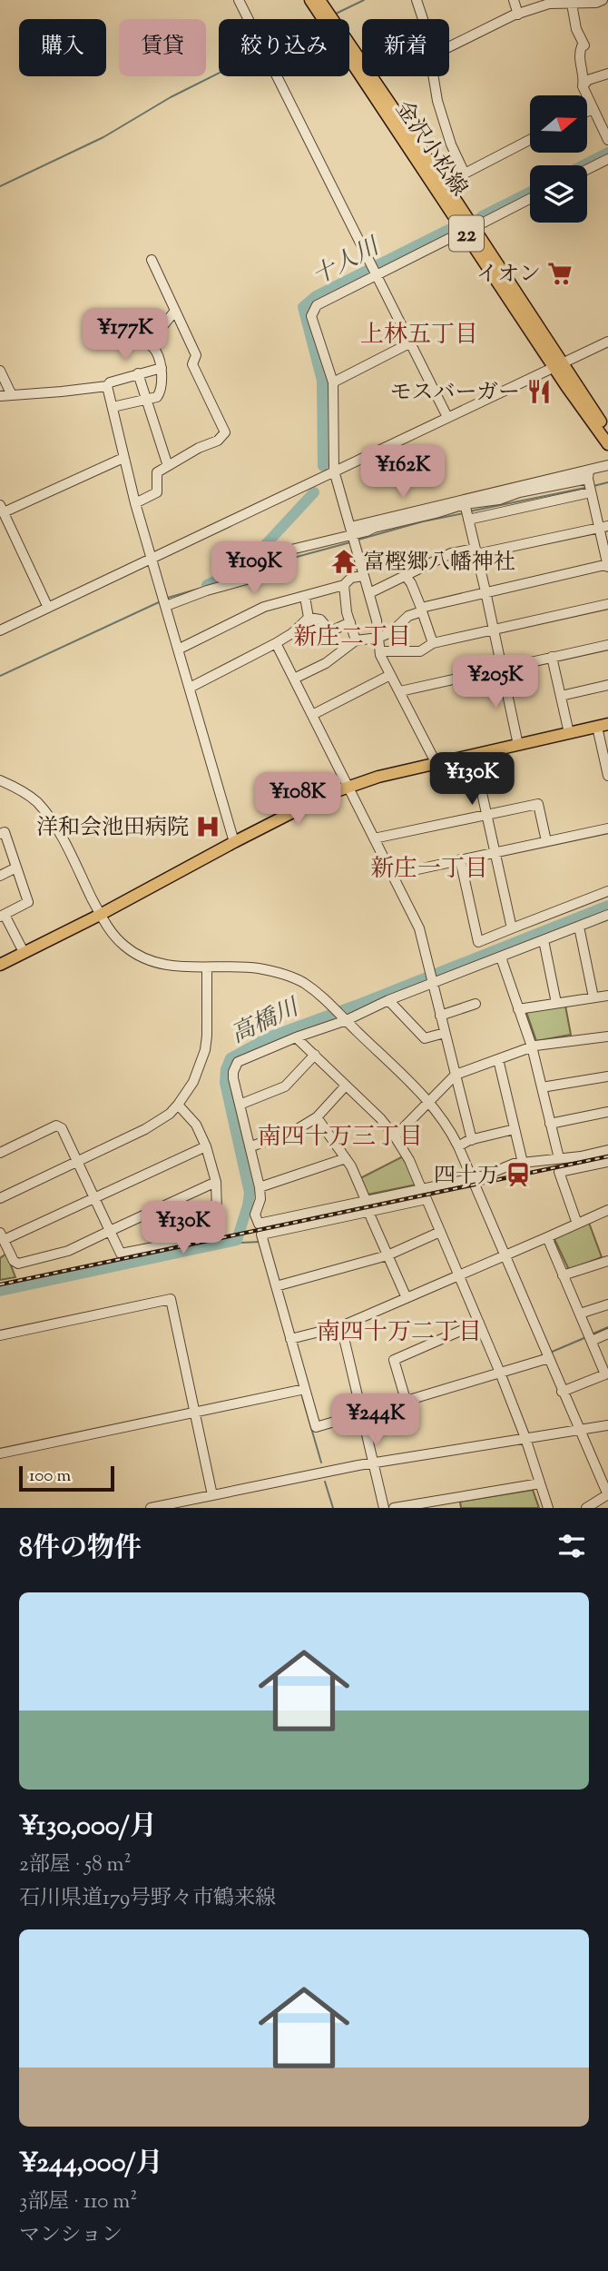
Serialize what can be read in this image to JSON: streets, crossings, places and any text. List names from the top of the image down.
{
  "streets": {
    "main road": ["金沢小松線", "22"]
  },
  "districts": [
    "上林五丁目",
    "新庄二丁目",
    "新庄一丁目",
    "南四十万三丁目",
    "南四十万二丁目"
  ],
  "water": ["十人川", "高橋川"],
  "places": {
    "supermarket": ["イオン"],
    "restaurant": ["モスバーガー"],
    "temple": ["富樫郷八幡神社"],
    "hospital": ["洋和会池田病院"],
    "station": ["四十万"]
  },
  "scale_bar": "100 m",
  "north": "right",
  "page": {
    "chip": [
      "購入",
      "賃貸",
      "絞り込み",
      "新着"
    ],
    "price": [
      "¥177K",
      "¥162K",
      "¥109K",
      "¥205K",
      "¥130K",
      "¥108K",
      "¥130K",
      "¥244K"
    ],
    "scale": "100 m",
    "heading": "8件の物件",
    "list": [
      {
        "name": "¥130,000/月",
        "note": "2部屋 · 58 m² · 石川県道179号野々市鶴来線"
      },
      {
        "name": "¥244,000/月",
        "note": "3部屋 · 110 m² · マンション"
      }
    ]
  }
}
